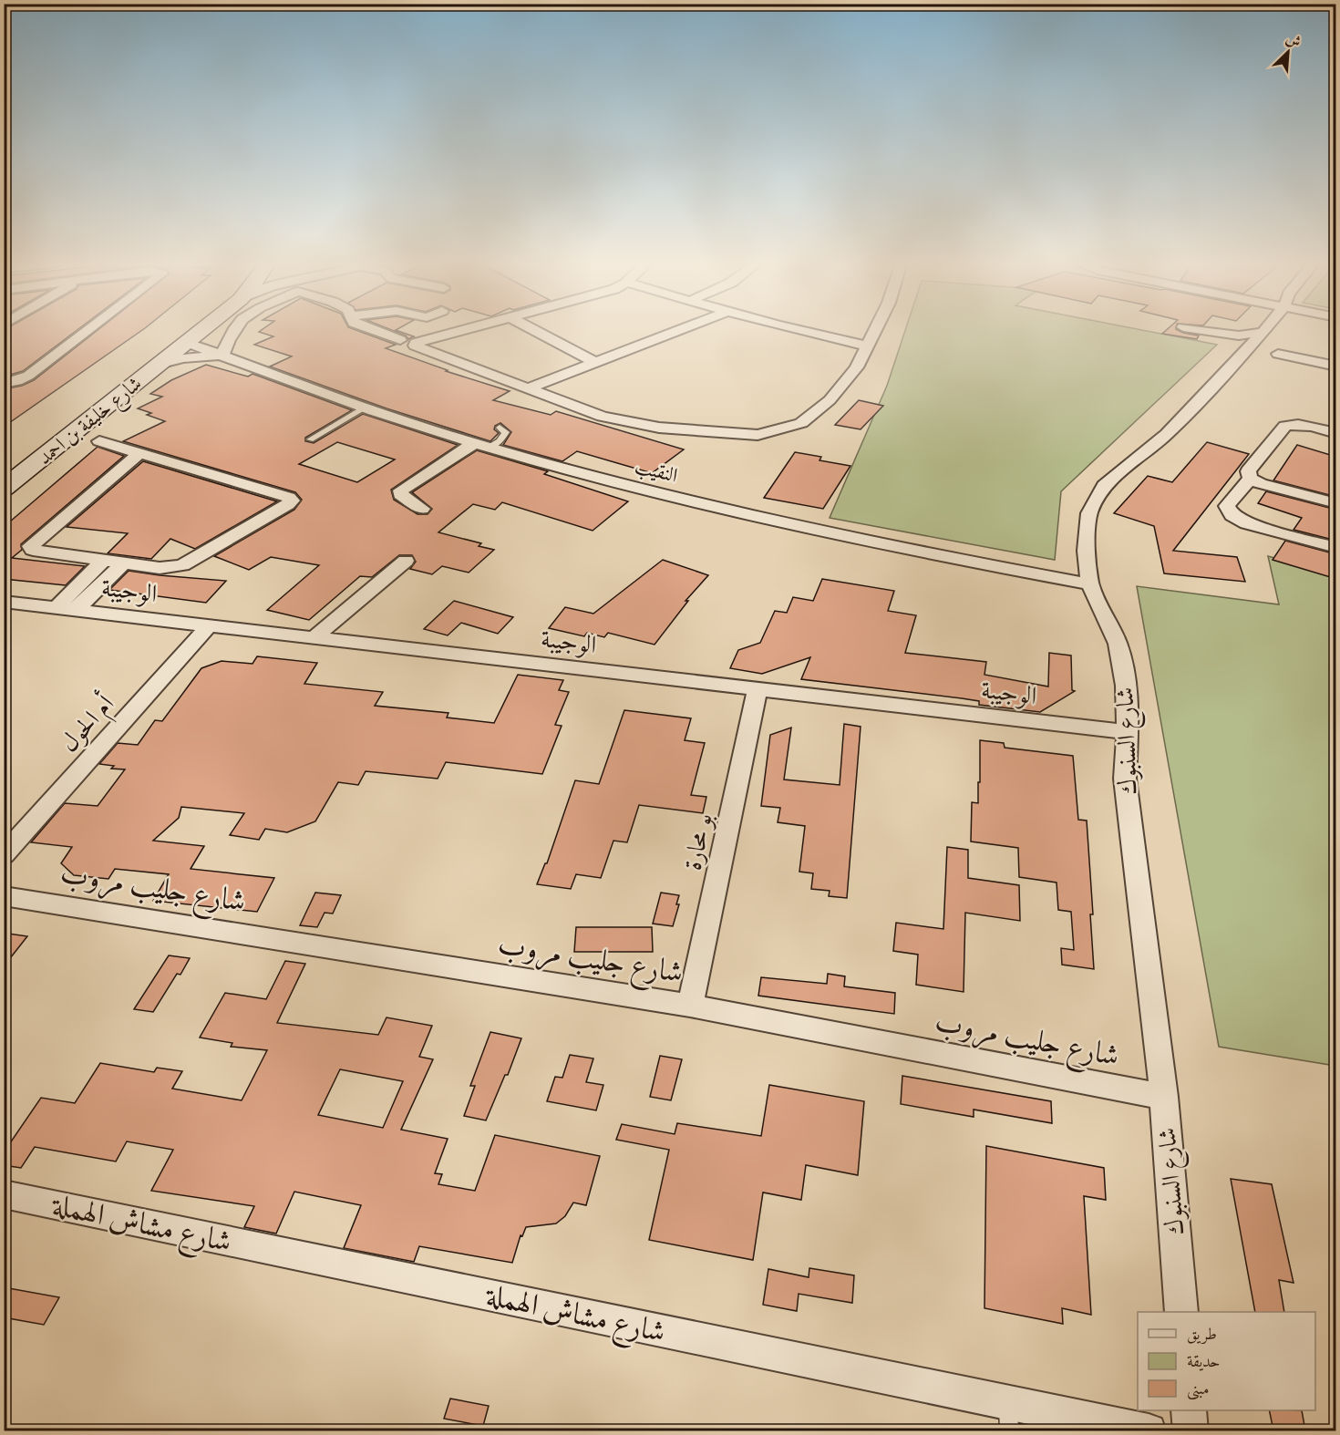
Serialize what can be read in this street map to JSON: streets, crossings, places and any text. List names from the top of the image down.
{
  "streets": {
    "street": [
      "شارع خليفة بن احمد",
      "النقيب",
      "الوجيبة",
      "أم الحول",
      "شارع السنبوك",
      "بو محارة",
      "شارع جليب مروب",
      "شارع مشاش الهملة"
    ]
  },
  "crossings": [
    ["شارع خليفة بن احمد", "النقيب"],
    ["النقيب", "شارع السنبوك"],
    ["الوجيبة", "أم الحول"],
    ["الوجيبة", "شارع السنبوك"],
    ["الوجيبة", "بو محارة"],
    ["شارع السنبوك", "شارع جليب مروب"],
    ["بو محارة", "شارع جليب مروب"]
  ],
  "legend": ["طريق", "حديقة", "مبنى"],
  "north": "top right"
}
